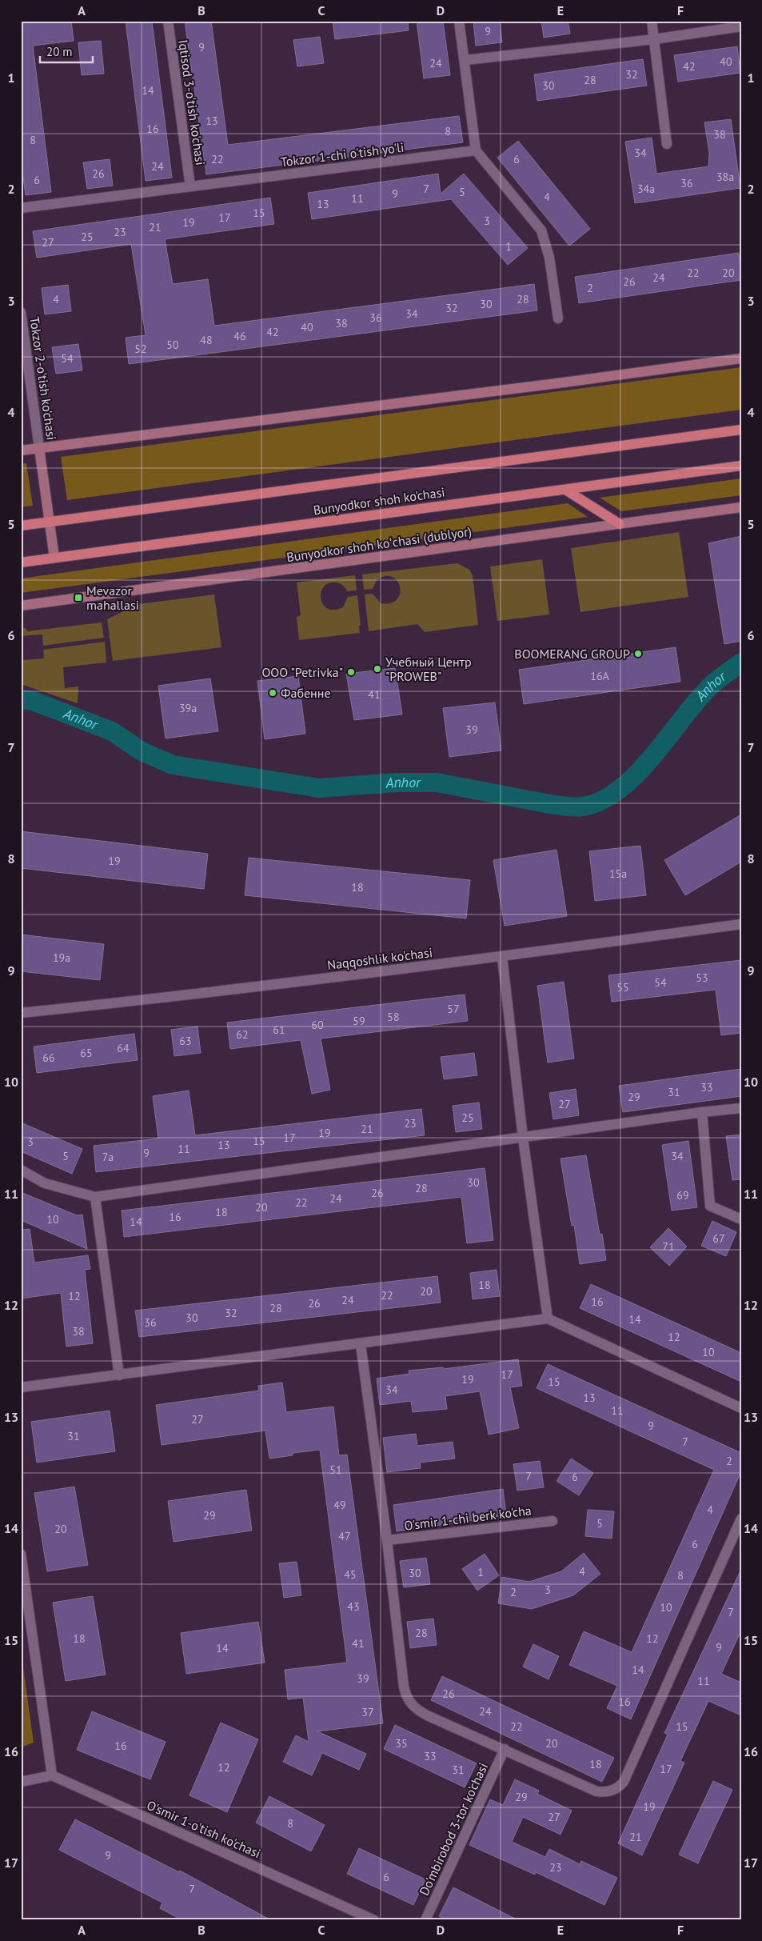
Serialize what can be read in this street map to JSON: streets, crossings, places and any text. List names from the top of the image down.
{
  "streets": {
    "main road": ["Bunyodkor shoh ko'chasi"],
    "street": [
      "Iqtisod 3-o'tish ko'chasi",
      "Tokzor 1-chi o'tish yo'li",
      "Tokzor 2-o'tish ko'chasi",
      "Bunyodkor shoh koʻchasi (dublyor)",
      "Naqqoshlik ko'chasi",
      "O'smir 1-chi berk ko'cha",
      "O'smir 1-o'tish ko'chasi",
      "Do'mbirobod 3-tor ko'chasi"
    ]
  },
  "crossings": [
    ["Iqtisod 3-o'tish ko'chasi", "Tokzor 1-chi o'tish yo'li"]
  ],
  "water": ["Anhor"],
  "places": {
    "transit": ["Mevazor mahallasi"],
    "other": [
      "BOOMERANG GROUP",
      "Учебный Центр \"PROWEB\"",
      "ООО \"Petrivka\"",
      "Фабенне"
    ]
  },
  "house_numbers": [
    "9",
    "9",
    "40",
    "24",
    "42",
    "32",
    "28",
    "30",
    "14",
    "13",
    "16",
    "8",
    "38",
    "8",
    "34",
    "22",
    "6",
    "24",
    "26",
    "38a",
    "6",
    "36",
    "7",
    "34a",
    "5",
    "9",
    "4",
    "11",
    "13",
    "15",
    "17",
    "3",
    "19",
    "21",
    "23",
    "25",
    "27",
    "1",
    "22",
    "20",
    "24",
    "26",
    "2",
    "4",
    "28",
    "30",
    "32",
    "34",
    "36",
    "38",
    "40",
    "42",
    "46",
    "48",
    "50",
    "52",
    "54",
    "16A",
    "41",
    "39a",
    "39",
    "19",
    "15а",
    "18",
    "19a",
    "53",
    "54",
    "55",
    "57",
    "58",
    "59",
    "60",
    "61",
    "62",
    "63",
    "64",
    "65",
    "66",
    "33",
    "31",
    "29",
    "27",
    "25",
    "23",
    "21",
    "19",
    "17",
    "15",
    "3",
    "13",
    "11",
    "9",
    "5",
    "34",
    "7а",
    "30",
    "28",
    "26",
    "69",
    "24",
    "22",
    "20",
    "18",
    "16",
    "10",
    "14",
    "67",
    "71",
    "18",
    "20",
    "22",
    "12",
    "24",
    "16",
    "26",
    "28",
    "32",
    "30",
    "14",
    "36",
    "38",
    "12",
    "10",
    "17",
    "19",
    "15",
    "34",
    "13",
    "11",
    "27",
    "9",
    "31",
    "7",
    "2",
    "51",
    "7",
    "6",
    "49",
    "4",
    "29",
    "5",
    "20",
    "47",
    "6",
    "4",
    "1",
    "30",
    "45",
    "8",
    "3",
    "2",
    "43",
    "10",
    "7",
    "28",
    "18",
    "12",
    "41",
    "9",
    "14",
    "14",
    "39",
    "11",
    "26",
    "16",
    "24",
    "37",
    "22",
    "15",
    "35",
    "20",
    "16",
    "33",
    "18",
    "12",
    "17",
    "31",
    "29",
    "19",
    "27",
    "8",
    "21",
    "9",
    "23",
    "6",
    "7"
  ],
  "scale_bar": "20 m",
  "grid": {
    "columns": [
      "A",
      "B",
      "C",
      "D",
      "E",
      "F"
    ],
    "rows": [
      "1",
      "2",
      "3",
      "4",
      "5",
      "6",
      "7",
      "8",
      "9",
      "10",
      "11",
      "12",
      "13",
      "14",
      "15",
      "16",
      "17"
    ]
  }
}
